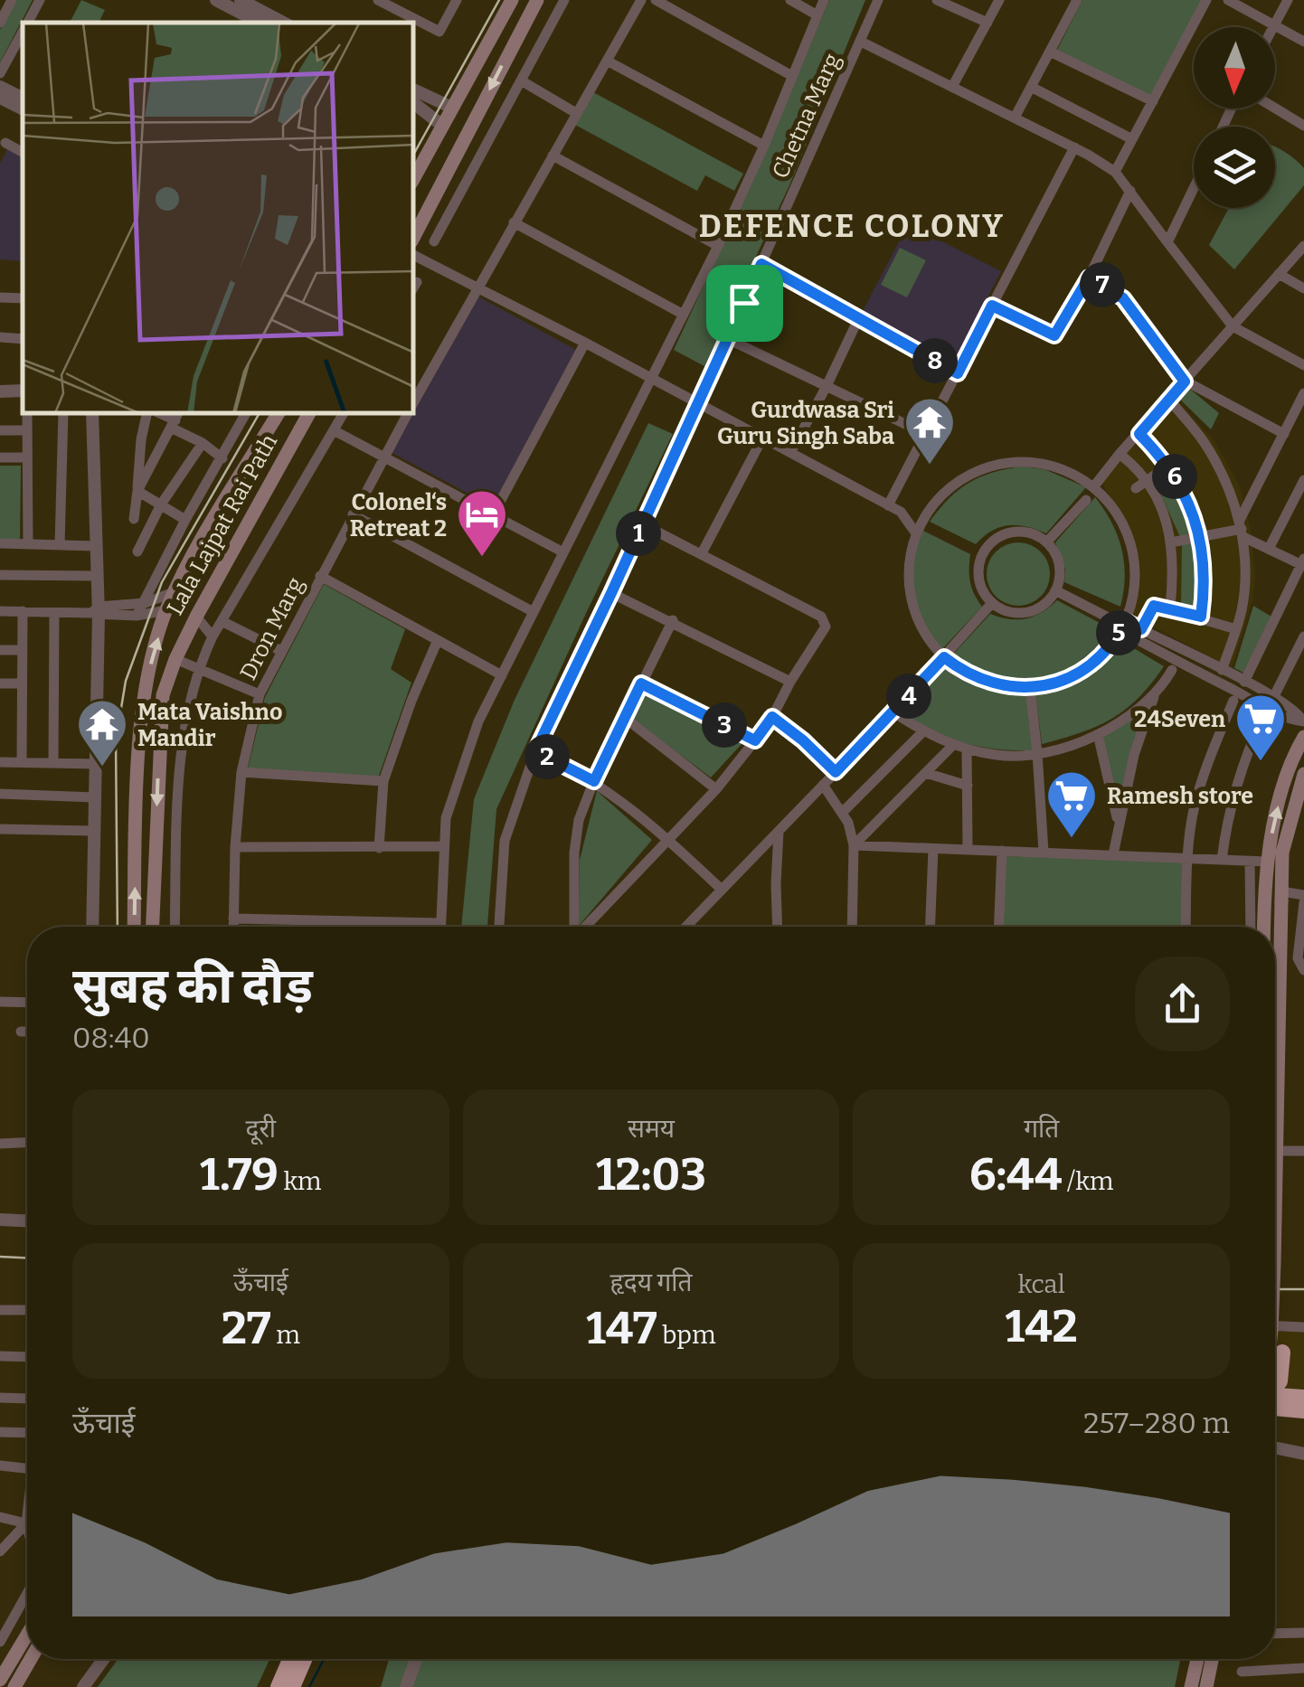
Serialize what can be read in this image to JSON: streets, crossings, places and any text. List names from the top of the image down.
{
  "streets": {
    "main road": ["Lala Lajpat Rai Path"],
    "street": ["Chetna Marg", "Dron Marg"]
  },
  "districts": ["DEFENCE COLONY"],
  "places": {
    "temple": ["Gurdwasa Sri Guru Singh Saba", "Mata Vaishno Mandir"],
    "hotel": ["Colonel‘s Retreat 2"],
    "supermarket": ["24Seven", "Ramesh store"]
  },
  "north": "bottom",
  "page": {
    "pins": [
      "7",
      "8",
      "6",
      "1",
      "5",
      "4",
      "3",
      "2"
    ],
    "heading": ["सुबह की दौड़", "08:40"],
    "stats": [
      ["दूरी", "1.79 km"],
      ["समय", "12:03"],
      ["गति", "6:44 /km"],
      ["ऊँचाई", "27 m"],
      ["हृदय गति", "147 bpm"],
      ["kcal", "142"]
    ],
    "chart": ["ऊँचाई", "257–280 m"]
  }
}
